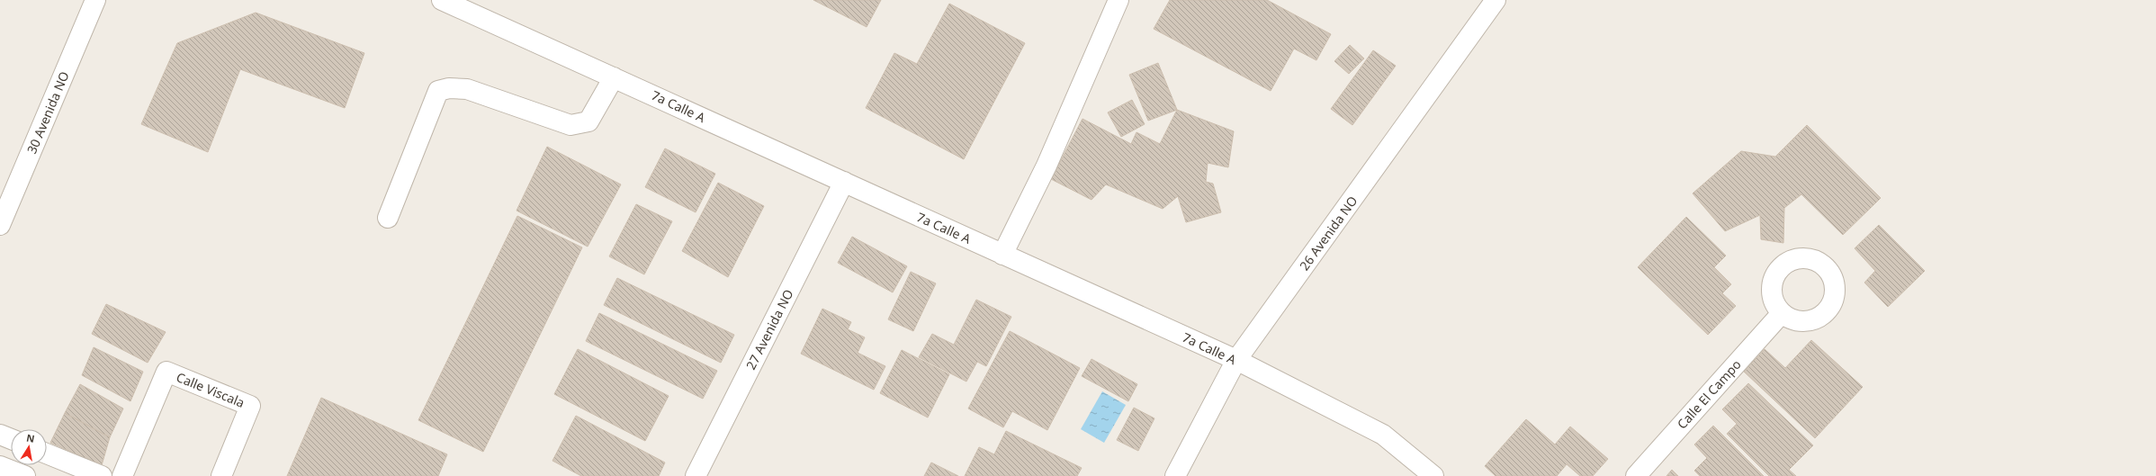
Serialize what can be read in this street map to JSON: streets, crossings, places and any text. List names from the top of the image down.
{
  "streets": {
    "street": [
      "7a Calle A",
      "30 Avenida NO",
      "26 Avenida NO",
      "27 Avenida NO",
      "Calle Viscala",
      "Calle El Campo"
    ]
  },
  "crossings": [
    ["7a Calle A", "26 Avenida NO"],
    ["7a Calle A", "27 Avenida NO"]
  ],
  "north": "top"
}
